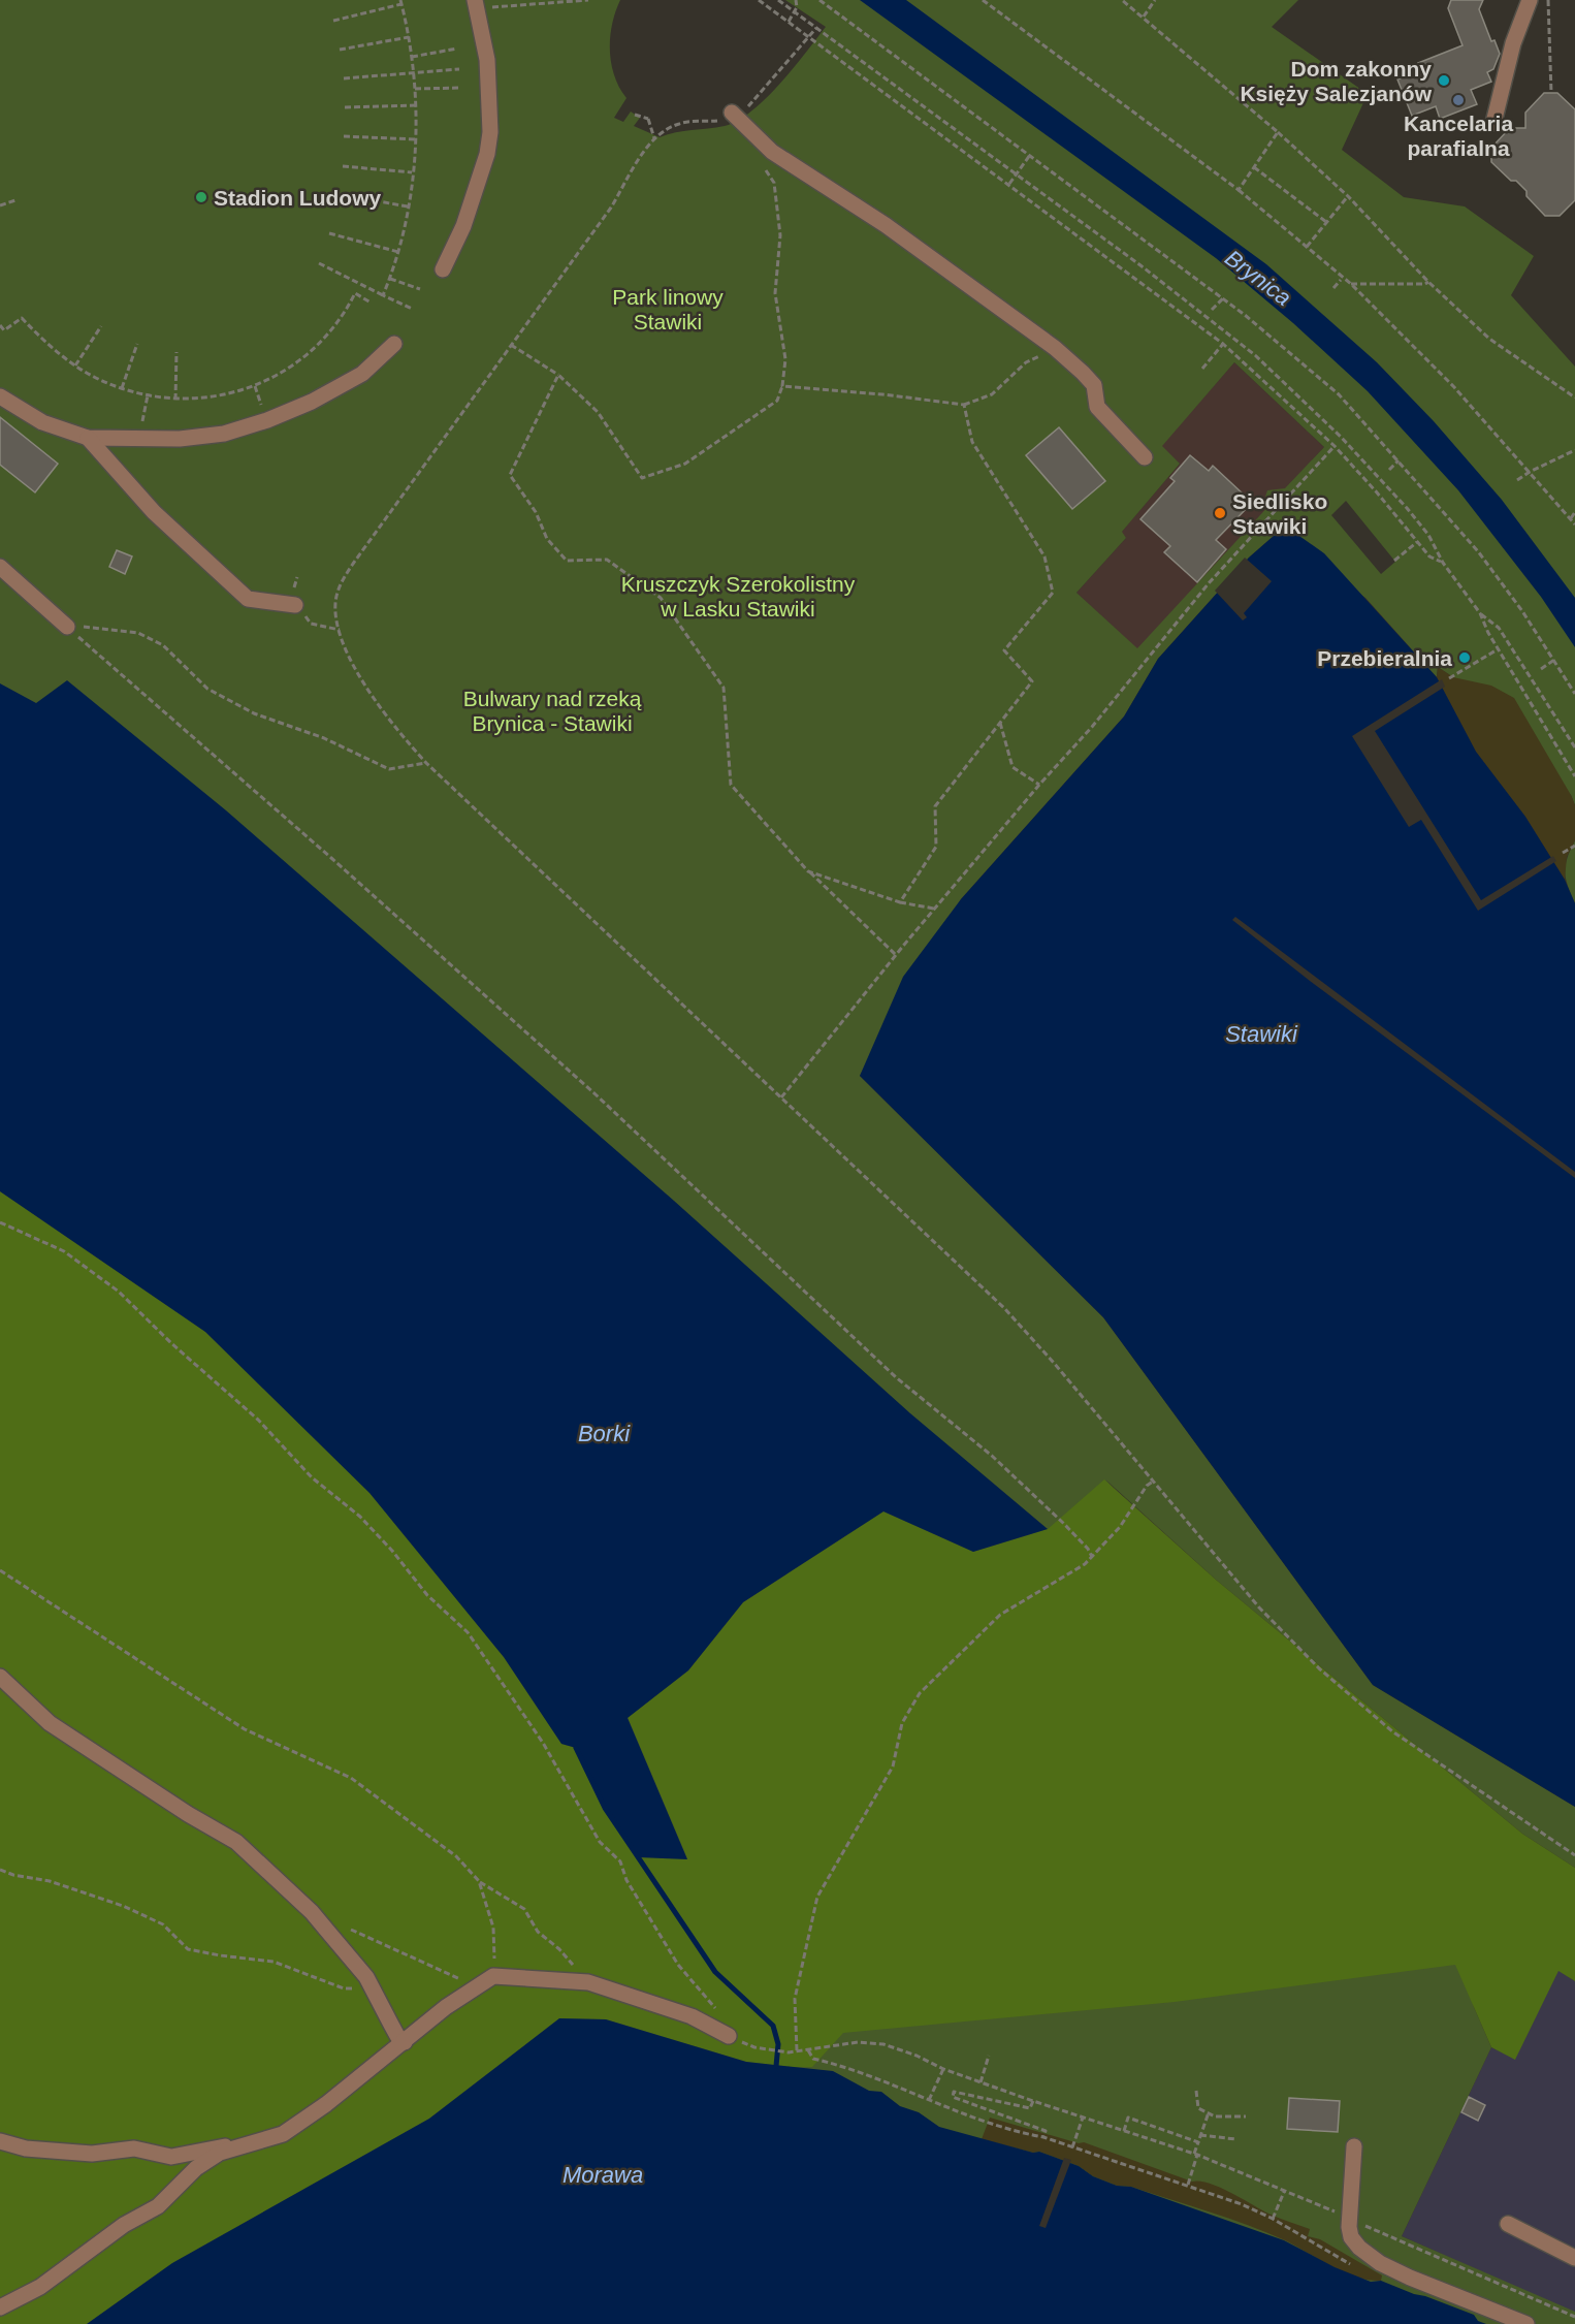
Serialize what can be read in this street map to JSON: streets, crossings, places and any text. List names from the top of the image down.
{
  "water": [
    "Brynica",
    "Stawiki",
    "Borki",
    "Morawa"
  ],
  "parks": ["Park linowy Stawiki", "Kruszczyk Szerokolistny w Lasku Stawiki", "Bulwary nad rzeką Brynica - Stawiki"],
  "places": [
    "Dom zakonny Księży Salezjanów",
    "Kancelaria parafialna",
    "Stadion Ludowy",
    "Siedlisko Stawiki",
    "Przebieralnia"
  ]
}
